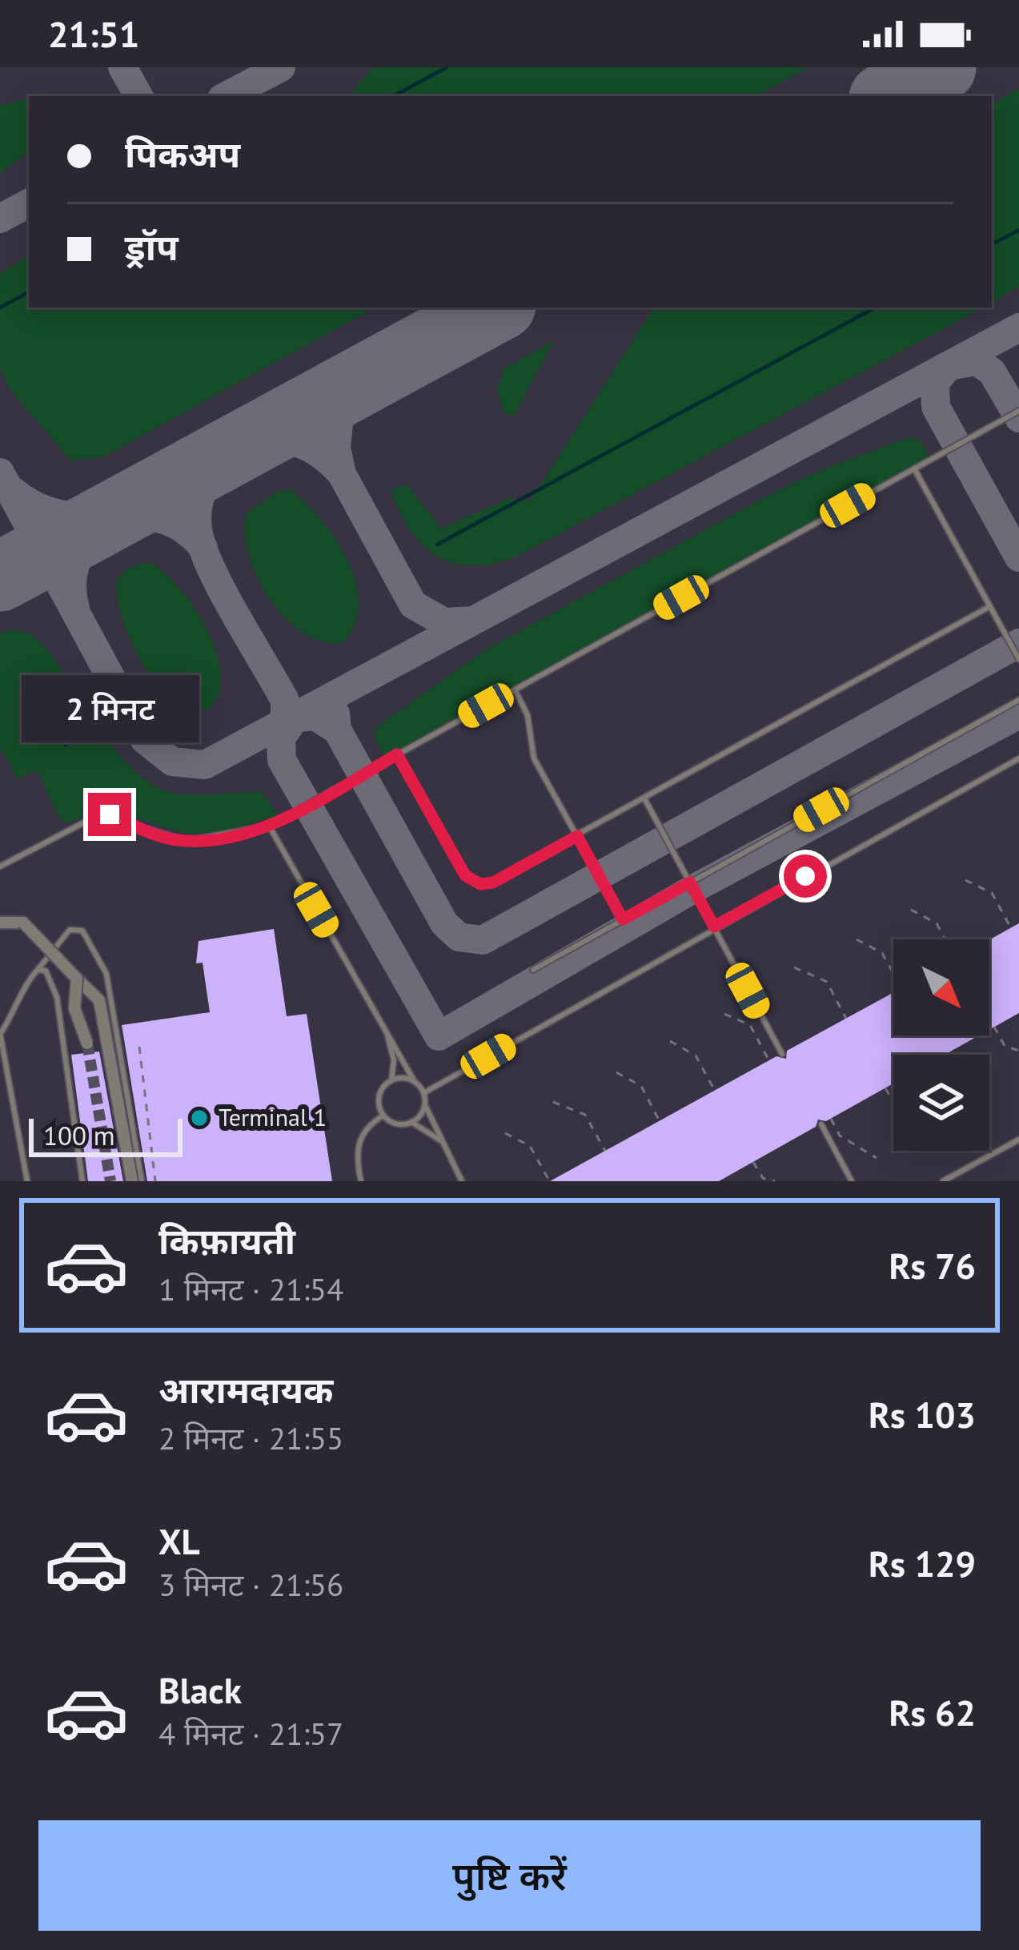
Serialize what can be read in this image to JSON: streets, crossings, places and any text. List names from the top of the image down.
{
  "places": ["Terminal 1"],
  "scale_bar": "100 m",
  "north": "bottom right",
  "page": {
    "status": "21:51",
    "banner": ["पिकअप", "ड्रॉप"],
    "bubble": "2 मिनट",
    "scale": "100 m",
    "list": [
      {
        "name": "किफ़ायती",
        "note": "1 मिनट · 21:54",
        "value": "Rs 76"
      },
      {
        "name": "आरामदायक",
        "note": "2 मिनट · 21:55",
        "value": "Rs 103"
      },
      {
        "name": "XL",
        "note": "3 मिनट · 21:56",
        "value": "Rs 129"
      },
      {
        "name": "Black",
        "note": "4 मिनट · 21:57",
        "value": "Rs 62"
      }
    ],
    "buttons": "पुष्टि करें"
  }
}
